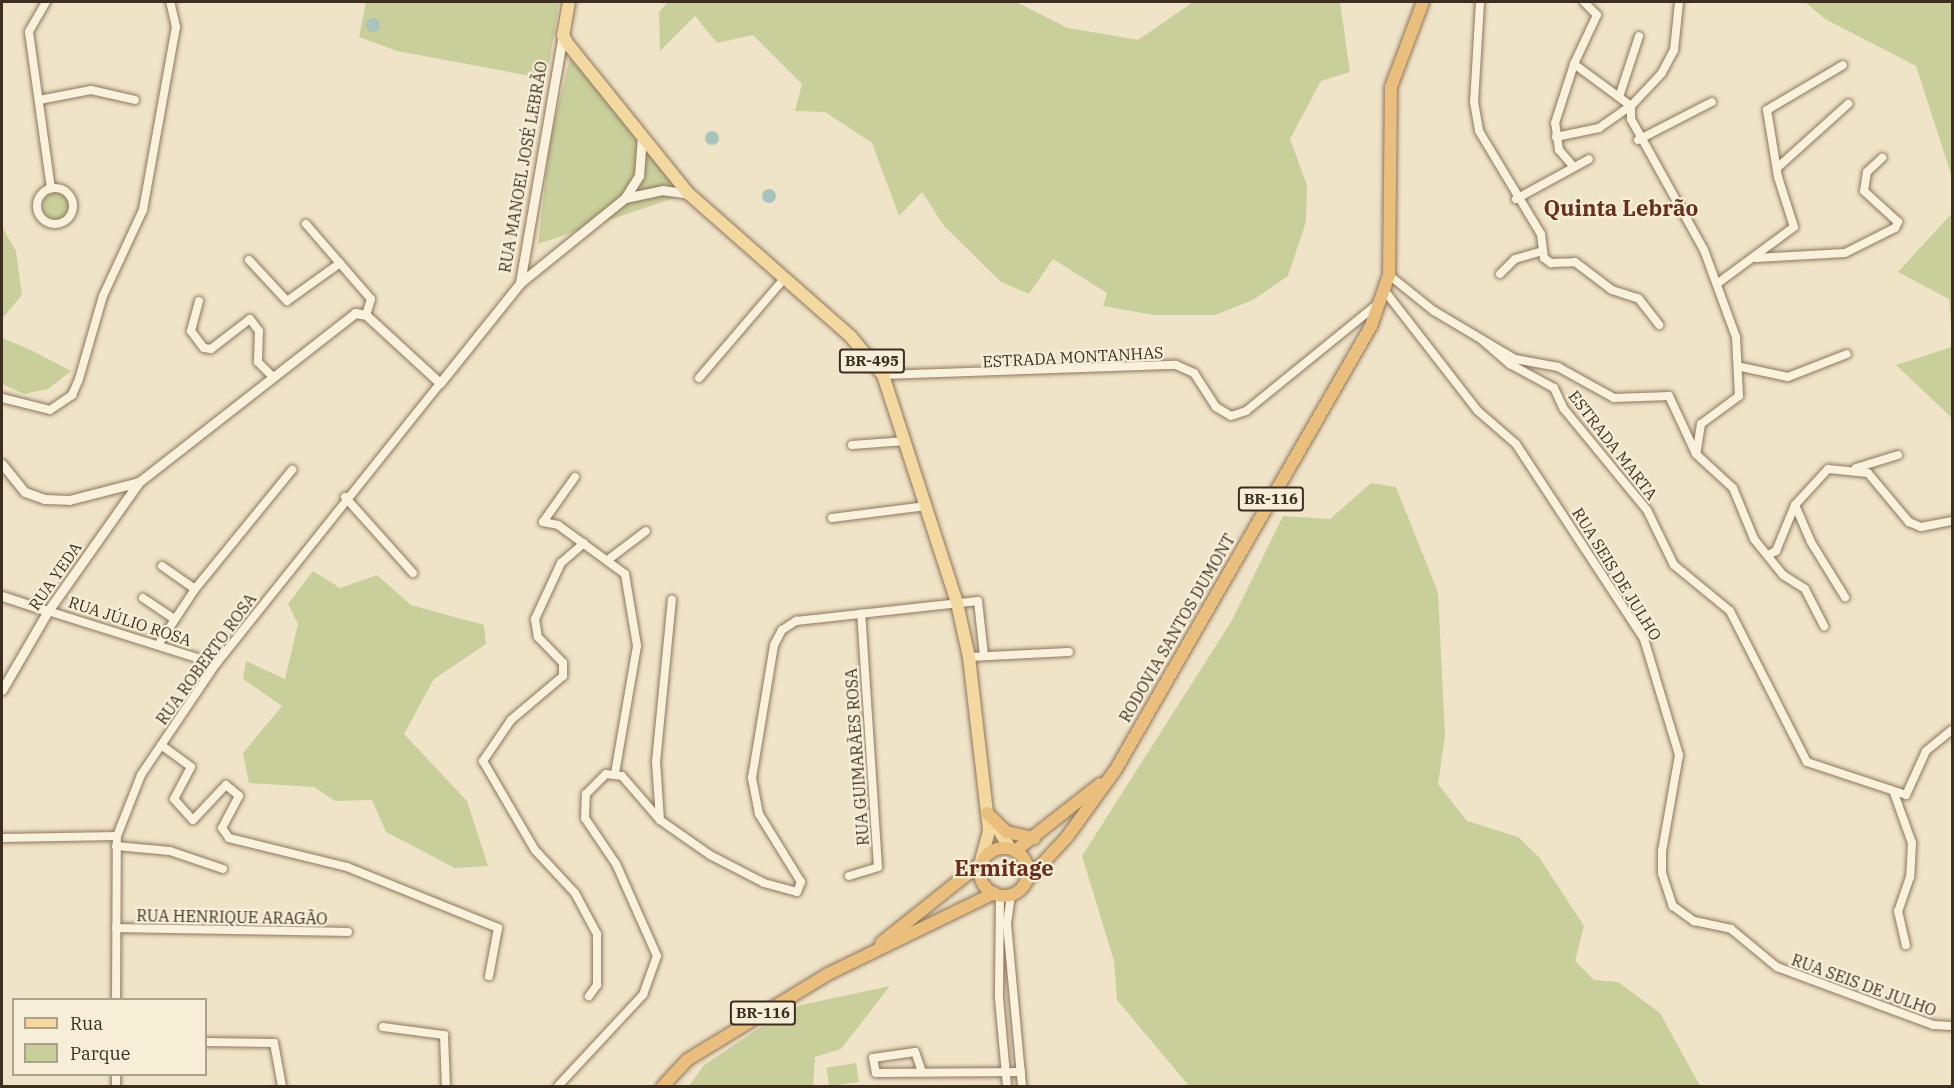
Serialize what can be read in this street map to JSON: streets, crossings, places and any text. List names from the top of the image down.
{
  "streets": {
    "highway": ["BR-116", "RODOVIA SANTOS DUMONT"],
    "main road": ["RUA MANOEL JOSÉ LEBRÃO", "BR-495"],
    "street": [
      "ESTRADA MONTANHAS",
      "ESTRADA MARTA",
      "RUA SEIS DE JULHO",
      "RUA YEDA",
      "RUA JÚLIO ROSA",
      "RUA ROBERTO ROSA",
      "RUA GUIMARÃES ROSA",
      "RUA HENRIQUE ARAGÃO"
    ]
  },
  "crossings": [
    ["RUA MANOEL JOSÉ LEBRÃO", "BR-495"],
    ["RUA MANOEL JOSÉ LEBRÃO", "RUA ROBERTO ROSA"],
    ["ESTRADA MONTANHAS", "BR-495"],
    ["ESTRADA MONTANHAS", "RODOVIA SANTOS DUMONT"],
    ["BR-495", "BR-116"],
    ["BR-116", "RODOVIA SANTOS DUMONT"],
    ["RUA SEIS DE JULHO", "RODOVIA SANTOS DUMONT"],
    ["RUA YEDA", "RUA JÚLIO ROSA"],
    ["RUA JÚLIO ROSA", "RUA ROBERTO ROSA"],
    ["RUA ROBERTO ROSA", "RUA HENRIQUE ARAGÃO"]
  ],
  "districts": ["Quinta Lebrão", "Ermitage"],
  "legend": ["Rua", "Parque"]
}
